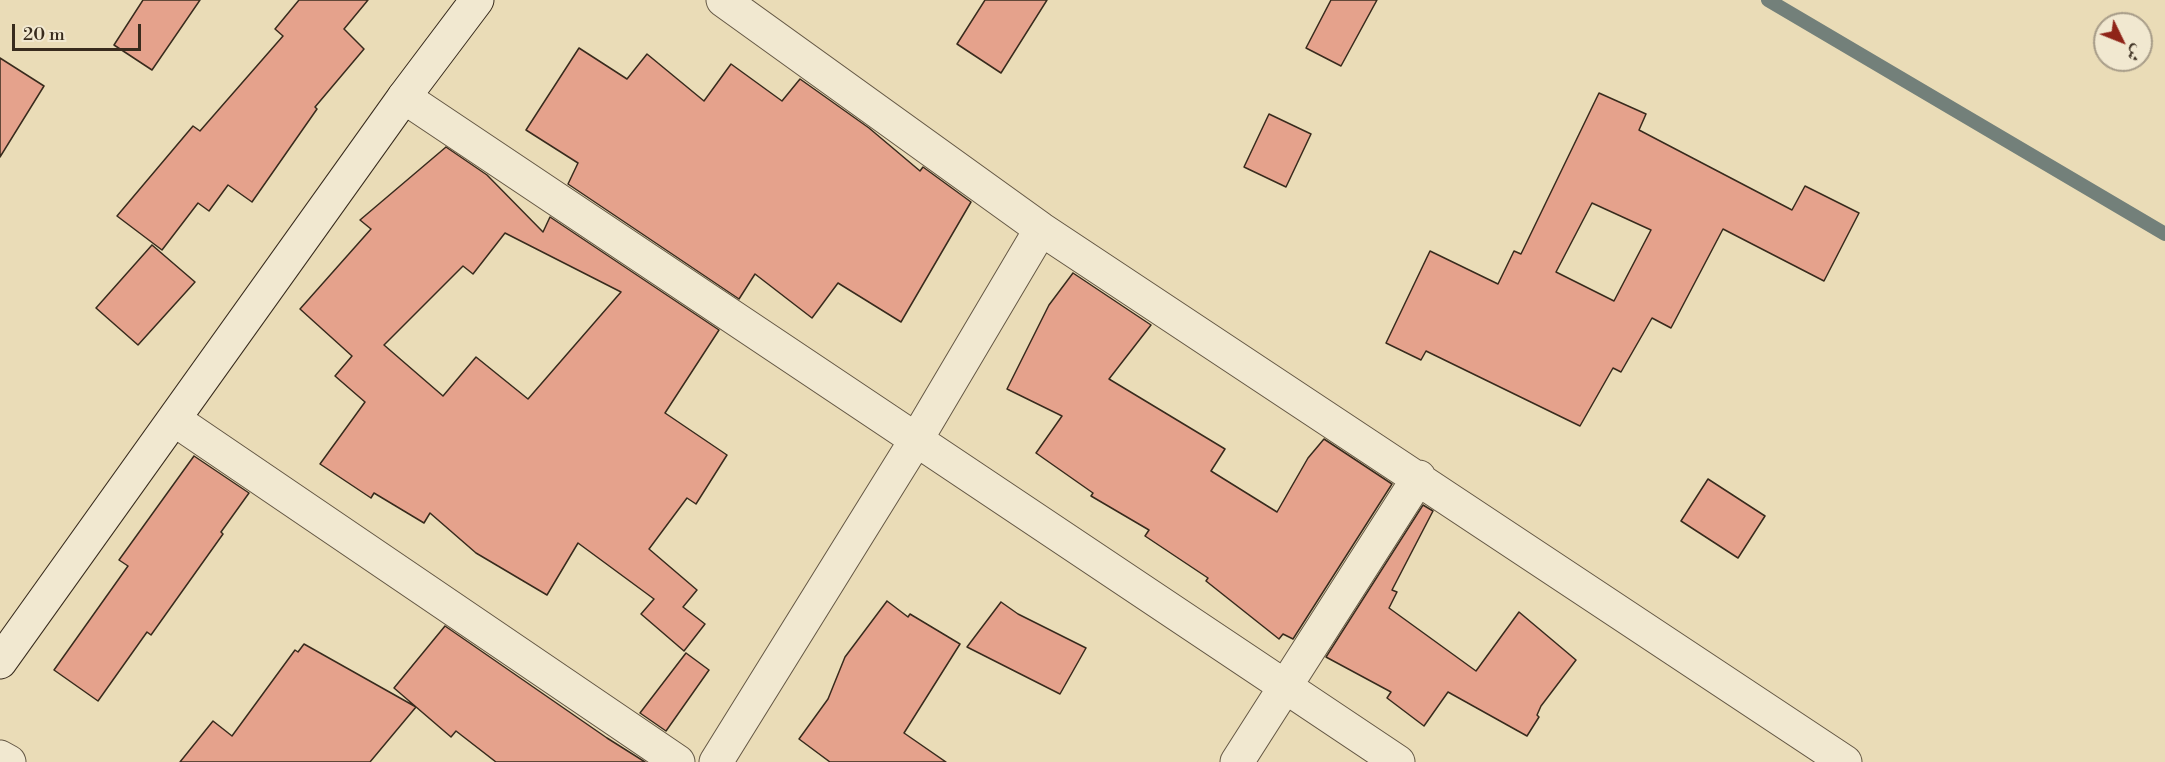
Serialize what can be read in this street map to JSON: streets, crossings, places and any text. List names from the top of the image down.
{
  "scale_bar": "20 m",
  "north": "bottom right"
}
